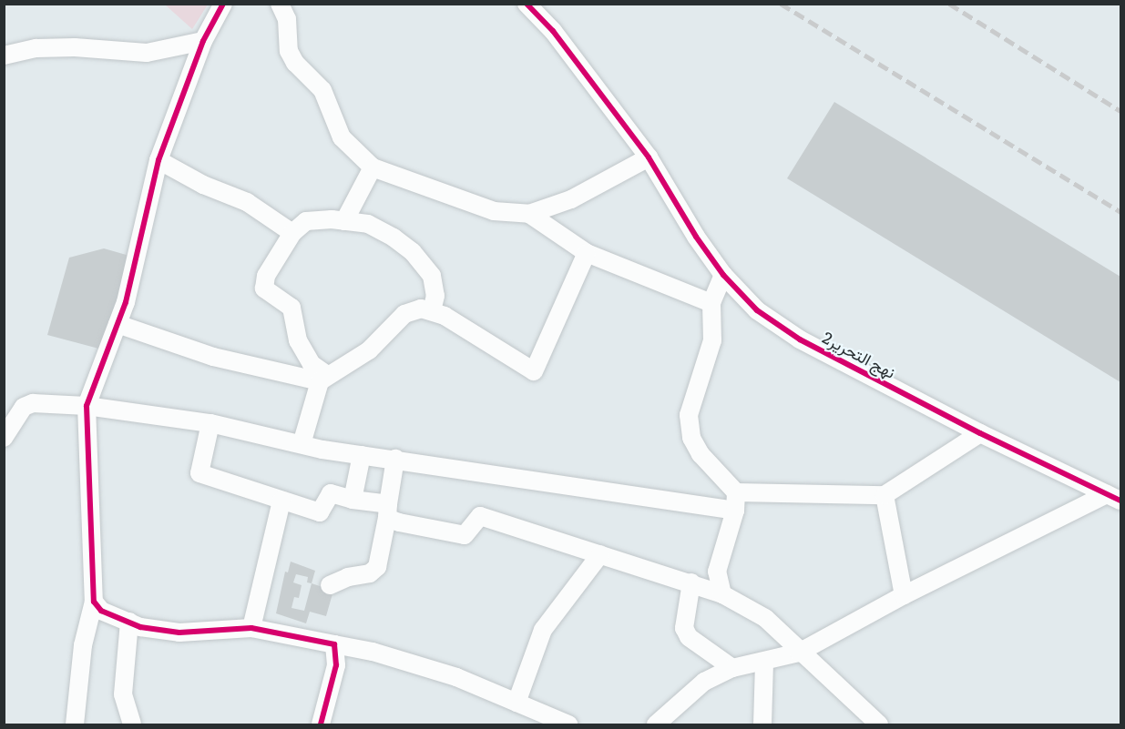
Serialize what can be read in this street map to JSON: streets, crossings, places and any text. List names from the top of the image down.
{
  "streets": {
    "street": ["نهج التحرير2"]
  }
}
